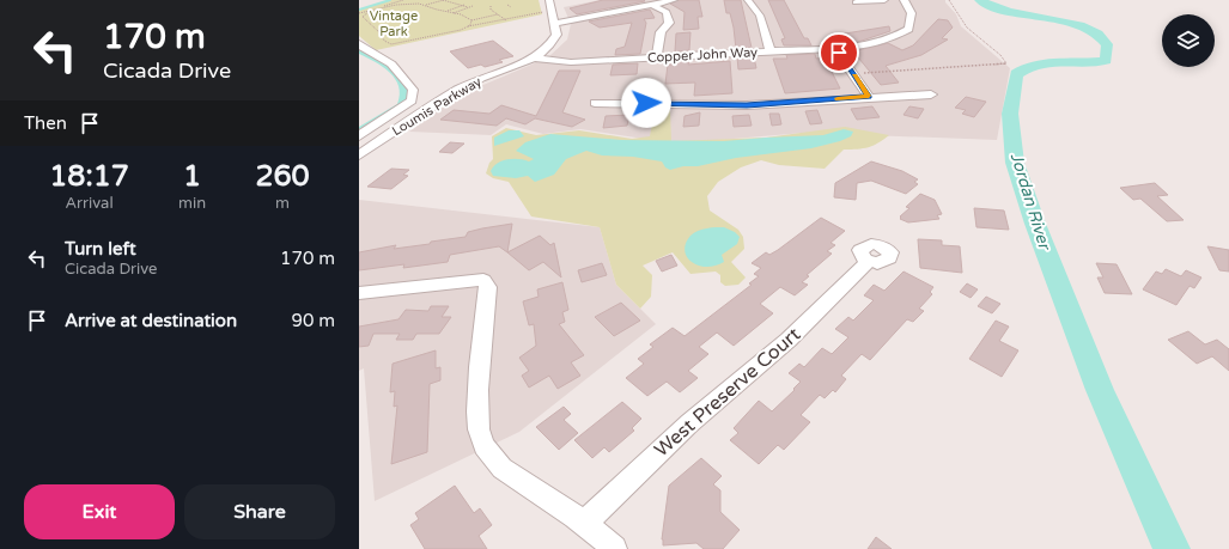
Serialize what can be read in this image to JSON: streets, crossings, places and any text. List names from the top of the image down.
{
  "streets": {
    "street": ["Copper John Way", "Loumis Parkway", "West Preserve Court"]
  },
  "crossings": [
    ["Copper John Way", "Loumis Parkway"]
  ],
  "water": ["Jordan River"],
  "parks": ["Vintage Park"],
  "page": {
    "turn": ["170 m", "Cicada Drive"],
    "then": "Then",
    "eta": [
      "18:17",
      "Arrival",
      "1",
      "min",
      "260",
      "m"
    ],
    "list": [
      {
        "name": "Turn left",
        "note": "Cicada Drive",
        "value": "170 m"
      },
      {
        "name": "Arrive at destination",
        "value": "90 m"
      }
    ],
    "buttons": ["Exit", "Share"]
  }
}
